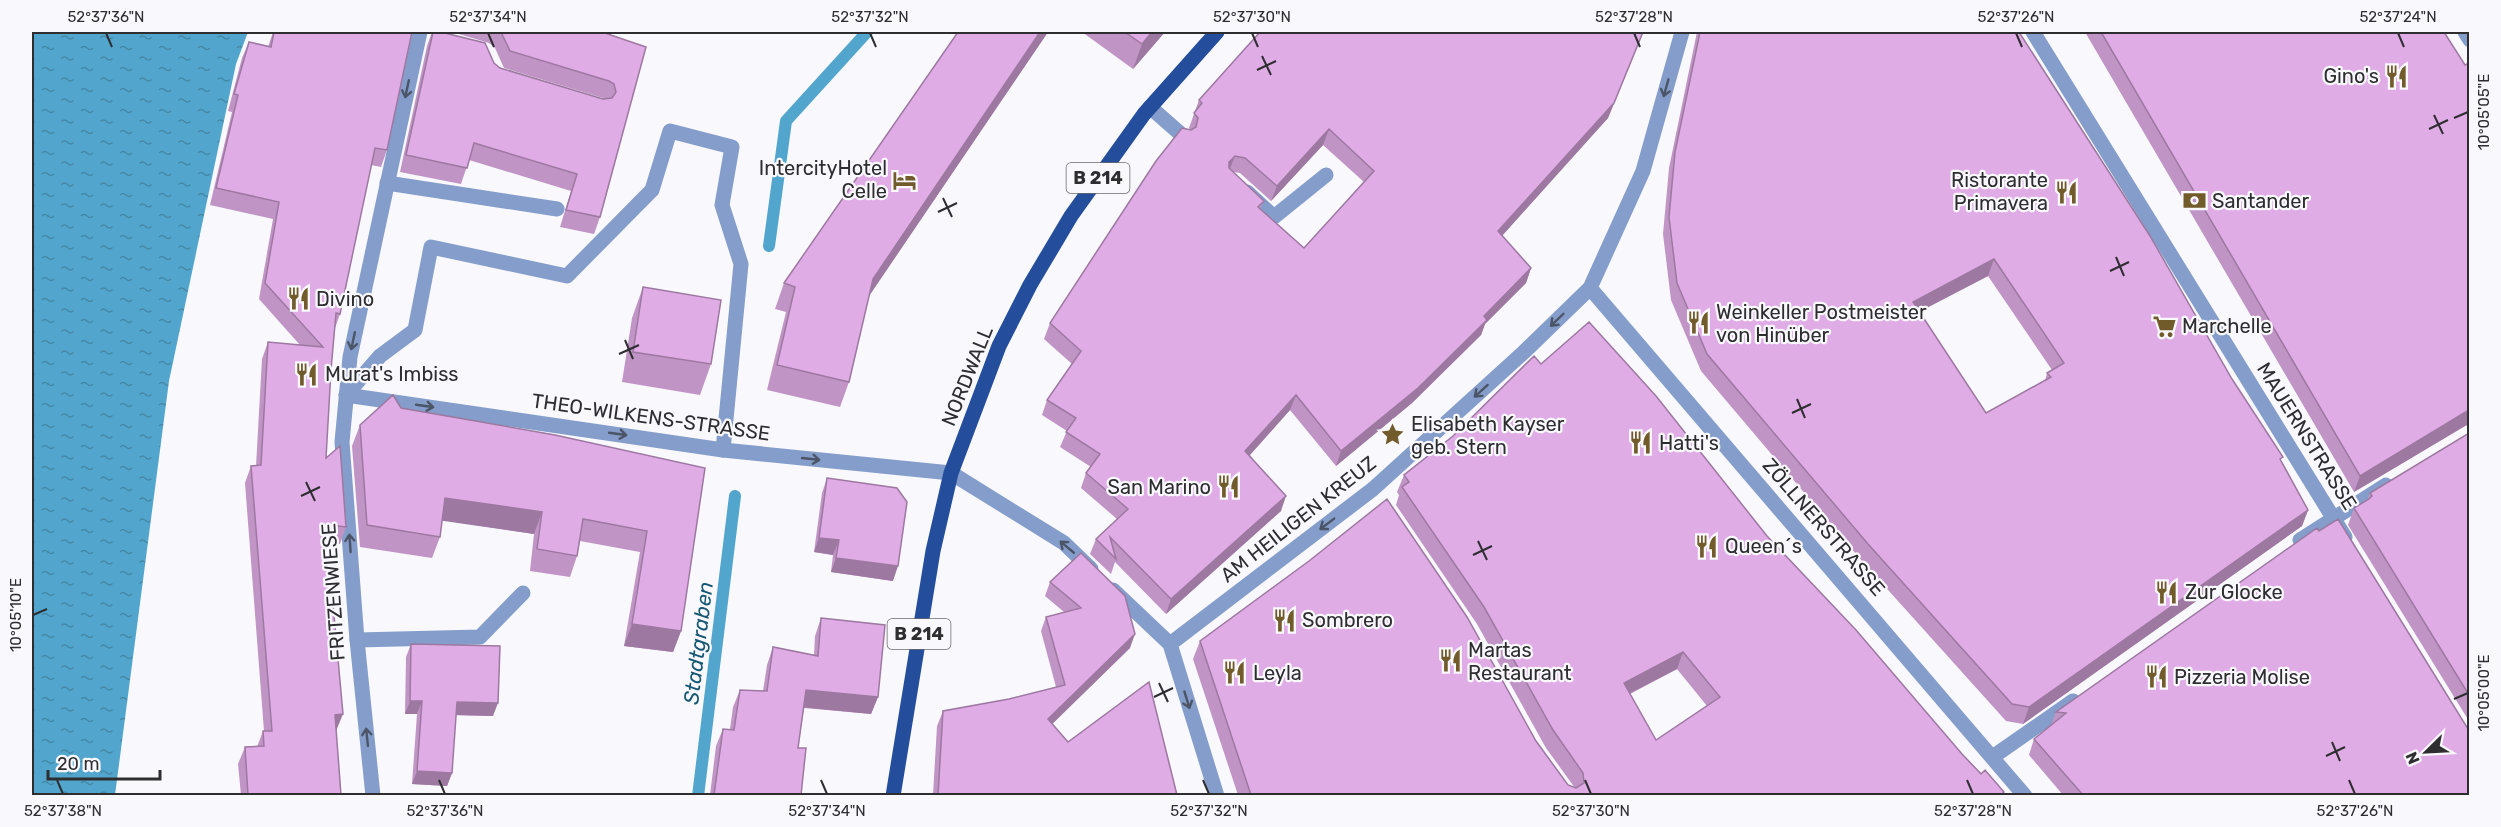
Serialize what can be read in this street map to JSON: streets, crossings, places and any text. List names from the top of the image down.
{
  "streets": {
    "main road": ["B 214", "NORDWALL"],
    "street": [
      "THEO-WILKENS-STRASSE",
      "MAUERNSTRASSE",
      "AM HEILIGEN KREUZ",
      "ZÖLLNERSTRASSE",
      "FRITZENWIESE"
    ]
  },
  "crossings": [
    ["NORDWALL", "THEO-WILKENS-STRASSE"],
    ["THEO-WILKENS-STRASSE", "FRITZENWIESE"],
    ["AM HEILIGEN KREUZ", "ZÖLLNERSTRASSE"]
  ],
  "one_way": ["THEO-WILKENS-STRASSE", "AM HEILIGEN KREUZ"],
  "water": ["Stadtgraben"],
  "places": {
    "restaurant": [
      "Gino's",
      "Ristorante Primavera",
      "Divino",
      "Weinkeller Postmeister von Hinüber",
      "Murat's Imbiss",
      "Hatti's",
      "San Marino",
      "Queen´s",
      "Zur Glocke",
      "Sombrero",
      "Martas Restaurant",
      "Leyla",
      "Pizzeria Molise"
    ],
    "hotel": ["IntercityHotel Celle"],
    "bank": ["Santander"],
    "supermarket": ["Marchelle"],
    "place": ["Elisabeth Kayser geb. Stern"]
  },
  "scale_bar": "20 m",
  "north": "bottom left",
  "coordinates": [
    "52°37'36\"N",
    "52°37'34\"N",
    "52°37'32\"N",
    "52°37'30\"N",
    "52°37'28\"N",
    "52°37'26\"N",
    "52°37'24\"N",
    "10°05'05\"E",
    "10°05'10\"E",
    "10°05'00\"E",
    "52°37'38\"N"
  ]
}
